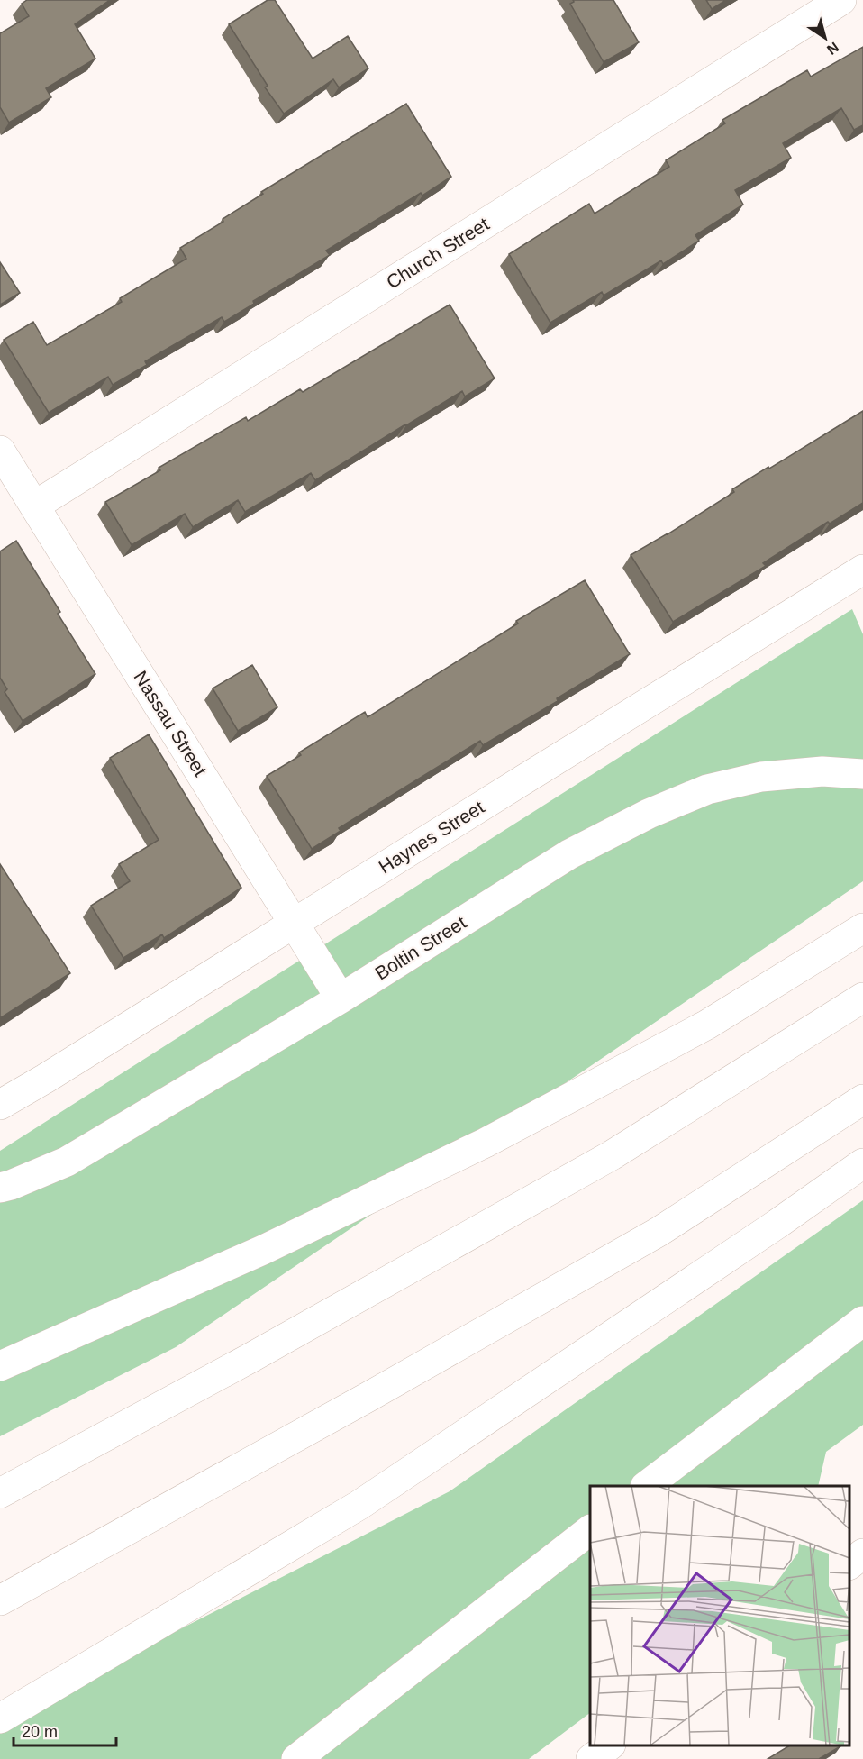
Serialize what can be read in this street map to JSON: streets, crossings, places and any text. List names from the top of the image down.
{
  "streets": {
    "main road": [
      "Church Street",
      "Nassau Street",
      "Haynes Street",
      "Boltin Street"
    ]
  },
  "crossings": [
    ["Church Street", "Nassau Street"],
    ["Nassau Street", "Haynes Street"],
    ["Nassau Street", "Boltin Street"]
  ],
  "scale_bar": "20 m",
  "north": "bottom right"
}
